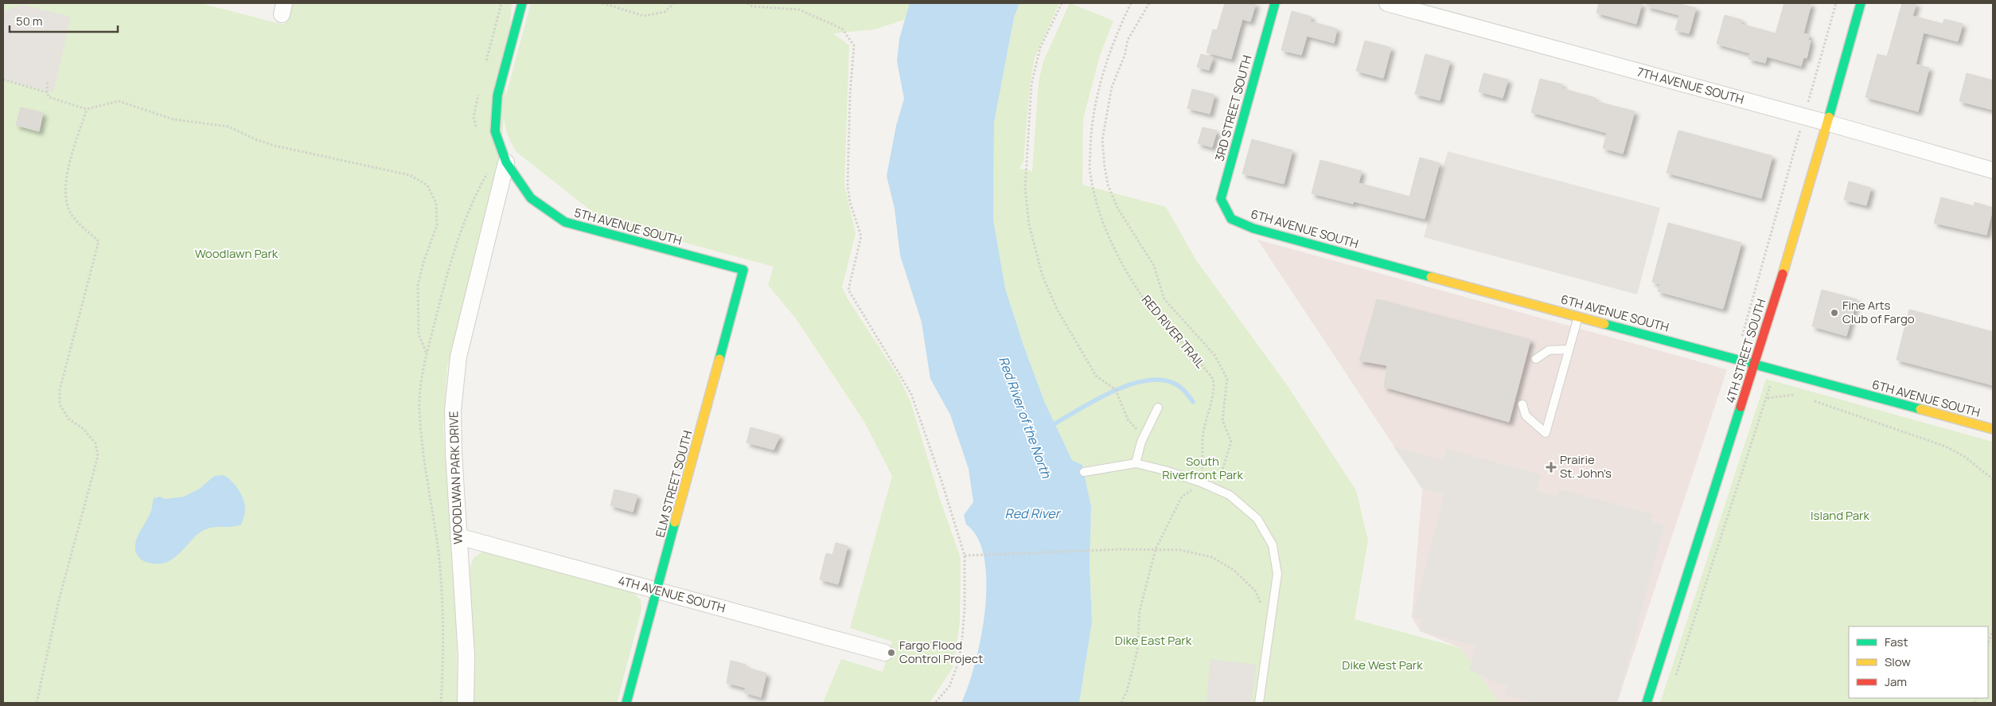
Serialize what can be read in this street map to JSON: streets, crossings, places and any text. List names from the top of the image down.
{
  "streets": {
    "street": [
      "7TH AVENUE SOUTH",
      "3RD STREET SOUTH",
      "5TH AVENUE SOUTH",
      "6TH AVENUE SOUTH",
      "4TH STREET SOUTH",
      "WOODLWAN PARK DRIVE",
      "ELM STREET SOUTH",
      "4TH AVENUE SOUTH"
    ],
    "path": ["RED RIVER TRAIL"]
  },
  "crossings": [
    ["7TH AVENUE SOUTH", "4TH STREET SOUTH"],
    ["3RD STREET SOUTH", "6TH AVENUE SOUTH"],
    ["5TH AVENUE SOUTH", "WOODLWAN PARK DRIVE"],
    ["5TH AVENUE SOUTH", "ELM STREET SOUTH"],
    ["6TH AVENUE SOUTH", "4TH STREET SOUTH"],
    ["WOODLWAN PARK DRIVE", "4TH AVENUE SOUTH"],
    ["ELM STREET SOUTH", "4TH AVENUE SOUTH"]
  ],
  "water": ["Red River of the North", "Red River"],
  "parks": [
    "Woodlawn Park",
    "South Riverfront Park",
    "Island Park",
    "Dike East Park",
    "Dike West Park"
  ],
  "places": {
    "other": ["Fine Arts Club of Fargo", "Fargo Flood Control Project"],
    "health": ["Prairie St. John's"]
  },
  "legend": ["Fast", "Slow", "Jam"],
  "scale_bar": "50 m"
}
